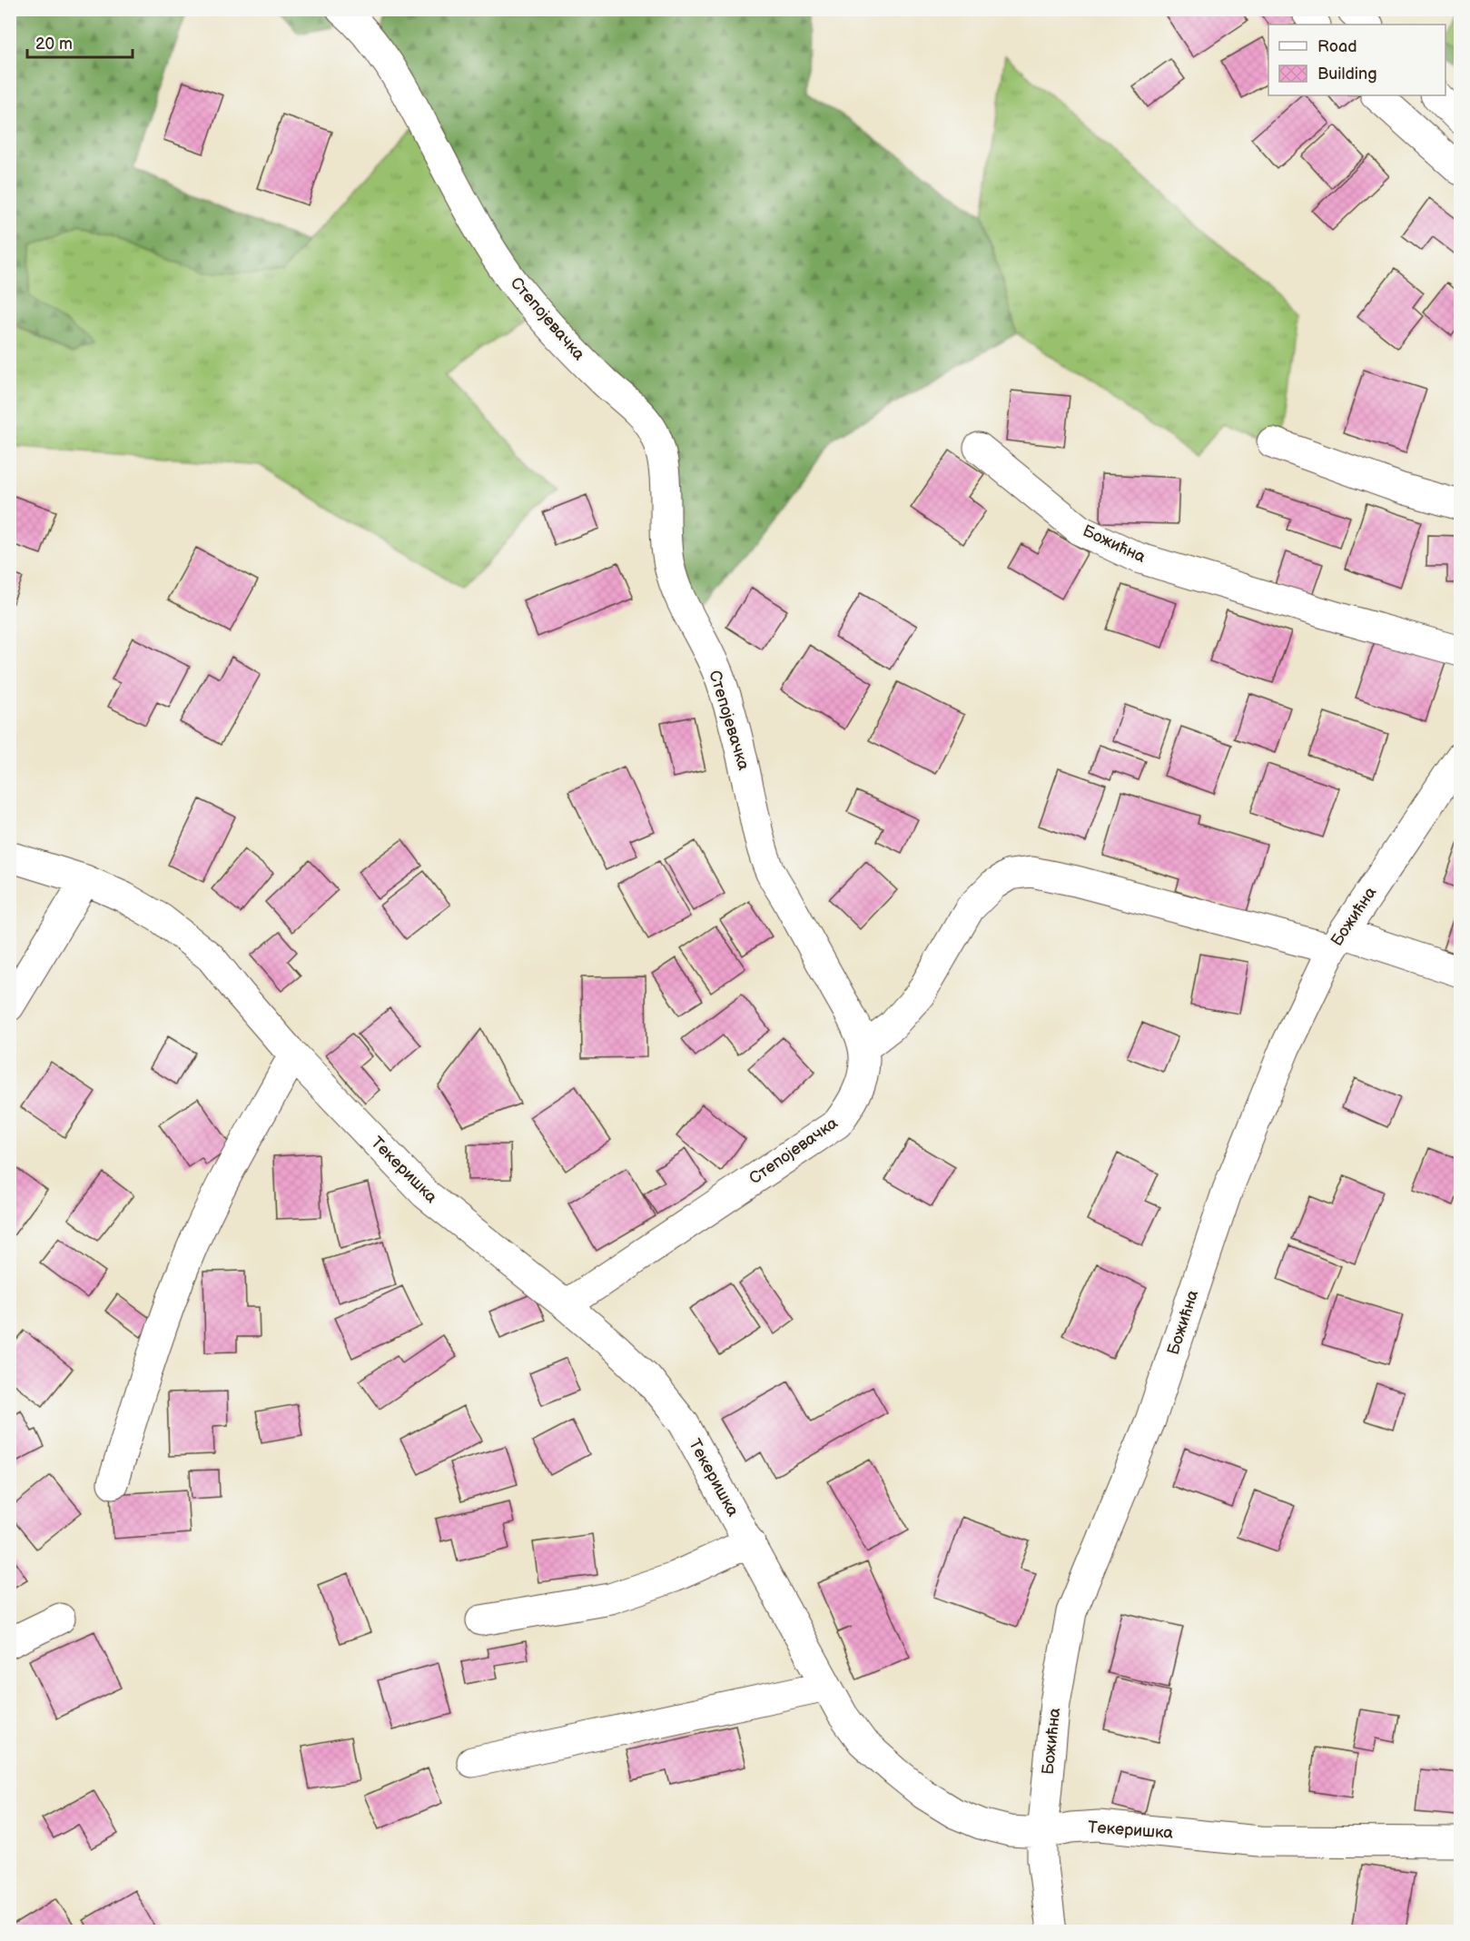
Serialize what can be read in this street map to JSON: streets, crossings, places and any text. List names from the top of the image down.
{
  "streets": {
    "street": ["Степојевачка", "Божићна", "Текеришка"]
  },
  "crossings": [
    ["Степојевачка", "Текеришка"],
    ["Божићна", "Текеришка"]
  ],
  "legend": ["Road", "Building"],
  "scale_bar": "20 m"
}
